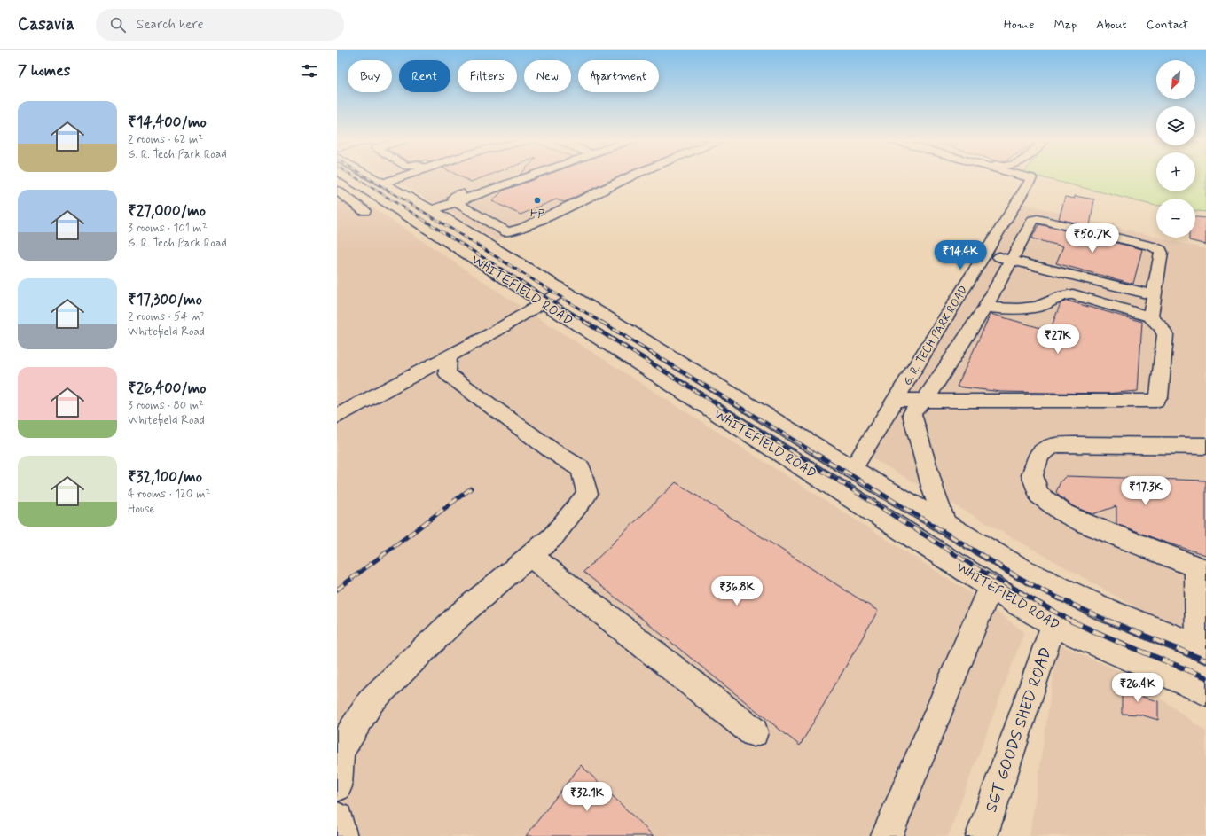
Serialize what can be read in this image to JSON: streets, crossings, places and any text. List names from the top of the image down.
{
  "streets": {
    "main road": ["WHITEFIELD ROAD", "G. R. TECH PARK ROAD", "SGT GOODS SHED ROAD"]
  },
  "crossings": [
    ["WHITEFIELD ROAD", "G. R. TECH PARK ROAD"],
    ["WHITEFIELD ROAD", "SGT GOODS SHED ROAD"]
  ],
  "places": ["HP"],
  "north": "bottom left",
  "page": {
    "header": "Casavia",
    "search": "Search here",
    "nav": [
      "Home",
      "Map",
      "About",
      "Contact"
    ],
    "heading": "7 homes",
    "map_buttons": ["+", "−"],
    "chip": [
      "Buy",
      "Rent",
      "Filters",
      "New",
      "Apartment"
    ],
    "list": [
      {
        "name": "₹14,400/mo",
        "note": "2 rooms · 62 m² · G. R. Tech Park Road"
      },
      {
        "name": "₹27,000/mo",
        "note": "3 rooms · 101 m² · G. R. Tech Park Road"
      },
      {
        "name": "₹17,300/mo",
        "note": "2 rooms · 54 m² · Whitefield Road"
      },
      {
        "name": "₹26,400/mo",
        "note": "3 rooms · 80 m² · Whitefield Road"
      },
      {
        "name": "₹32,100/mo",
        "note": "4 rooms · 120 m² · House"
      }
    ],
    "price": [
      "₹50.7K",
      "₹14.4K",
      "₹27K",
      "₹17.3K",
      "₹36.8K",
      "₹26.4K",
      "₹32.1K"
    ]
  }
}
